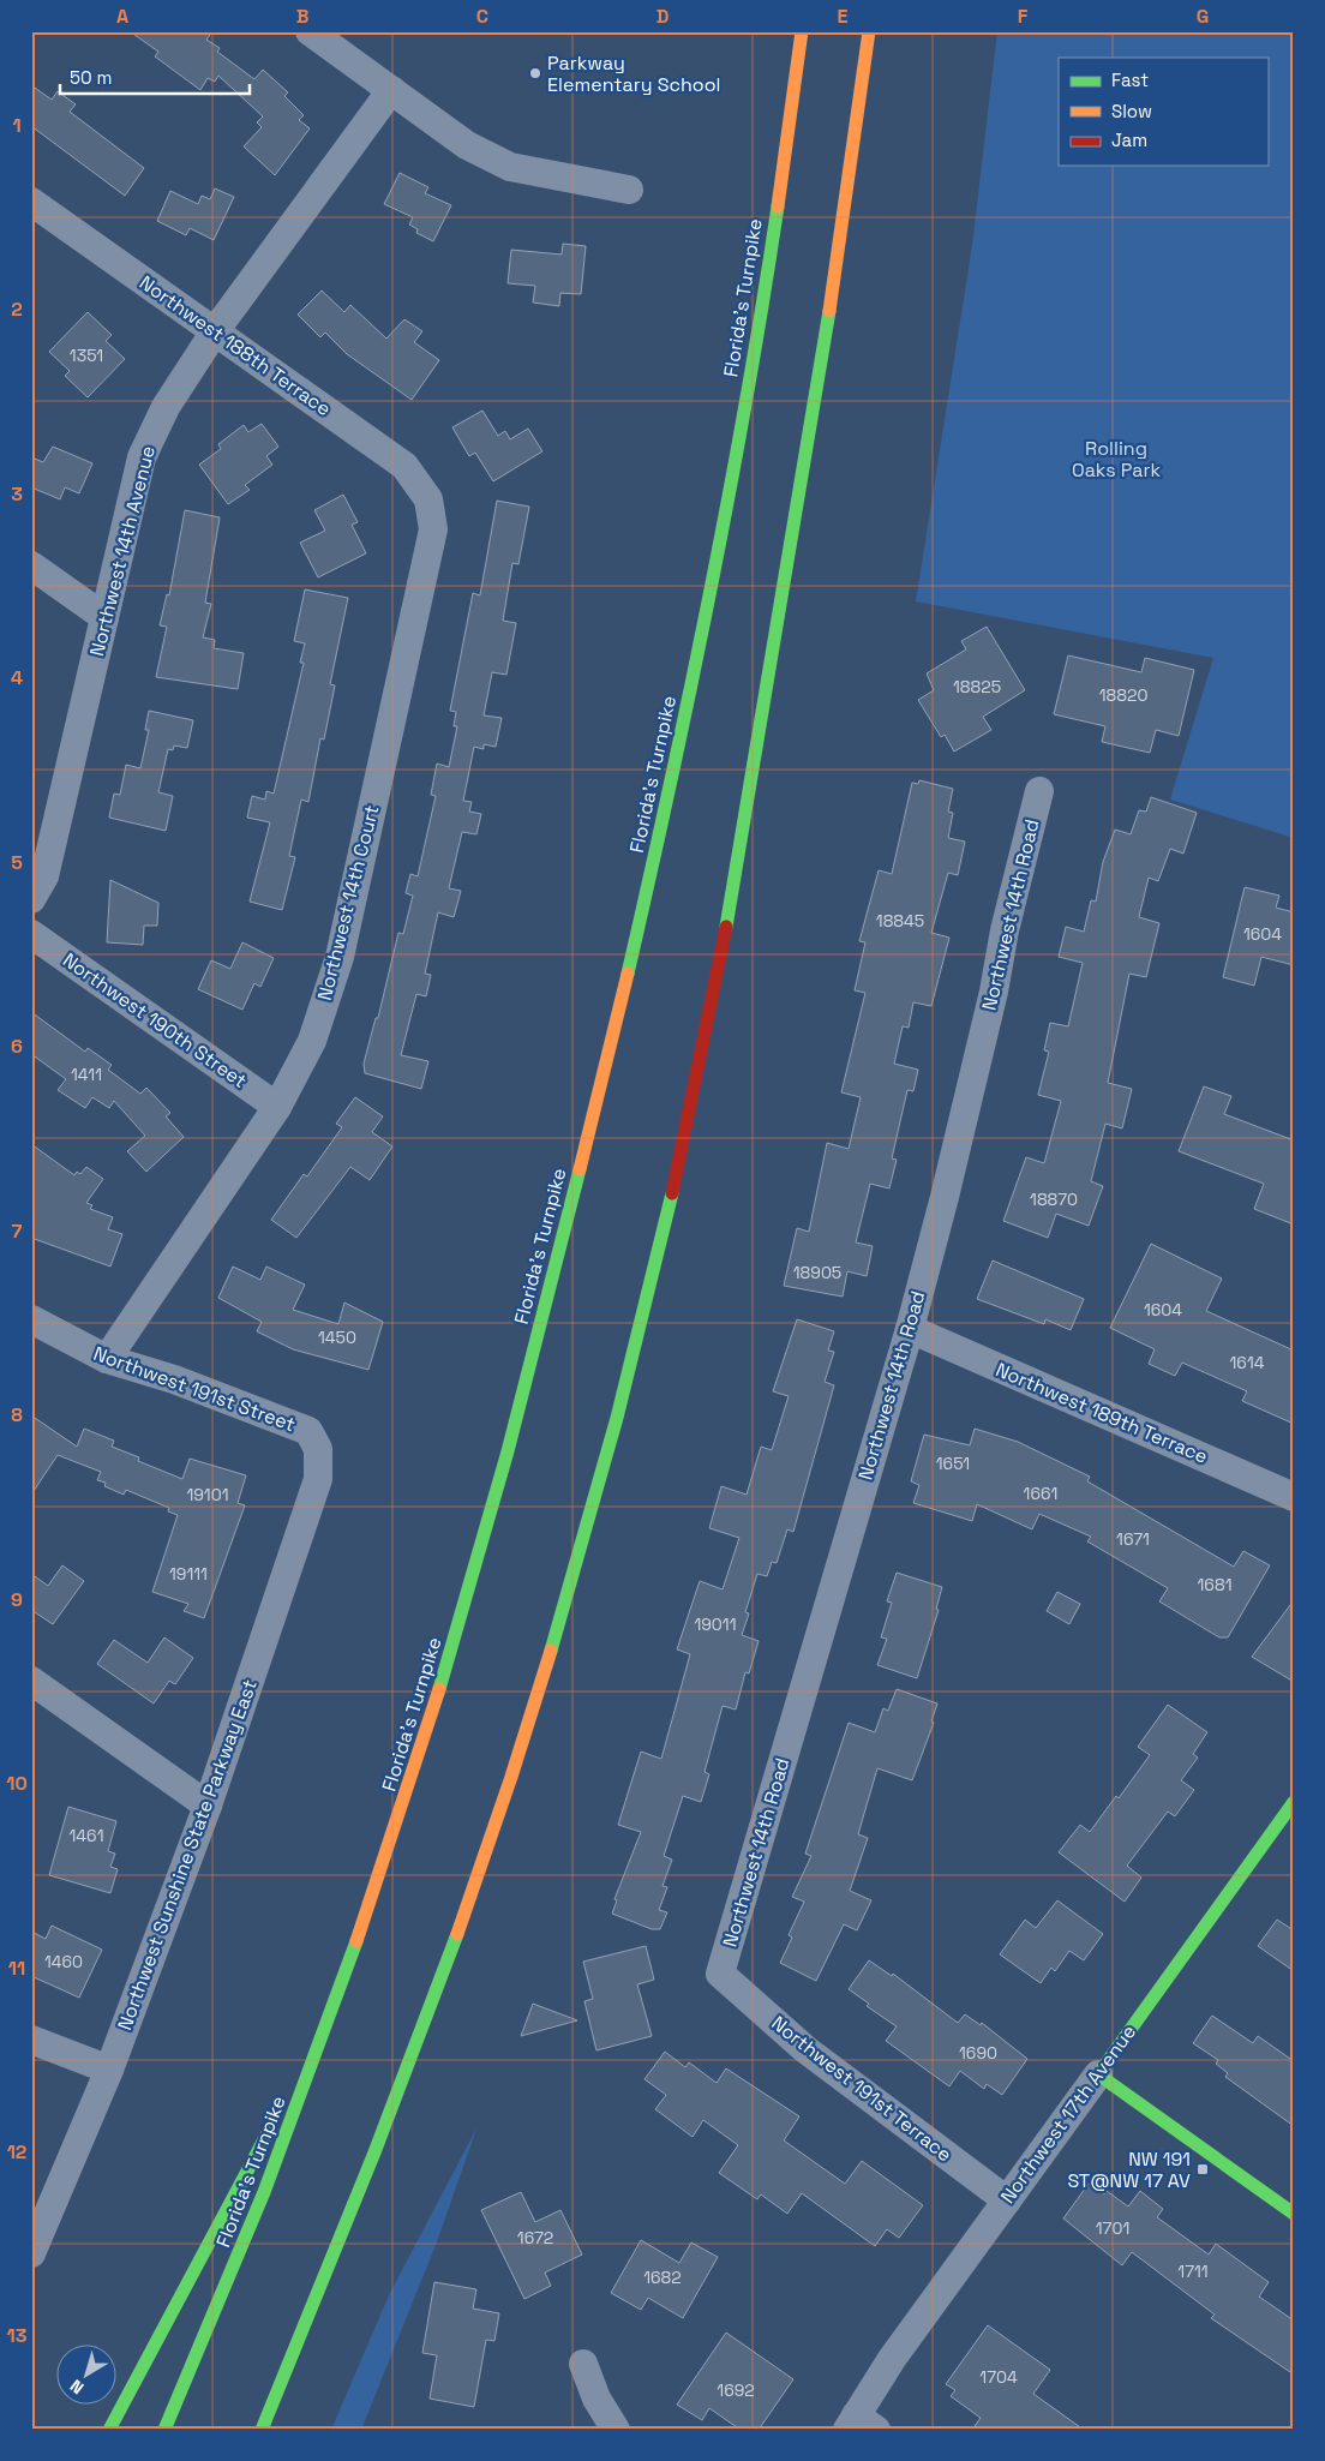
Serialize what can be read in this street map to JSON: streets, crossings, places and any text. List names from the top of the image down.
{
  "streets": {
    "main road": ["Florida's Turnpike", "Northwest 17th Avenue"],
    "street": [
      "Northwest 188th Terrace",
      "Northwest 14th Avenue",
      "Northwest 14th Court",
      "Northwest 14th Road",
      "Northwest 190th Street",
      "Northwest 191st Street",
      "Northwest 189th Terrace",
      "Northwest Sunshine State Parkway East",
      "Northwest 191st Terrace"
    ]
  },
  "crossings": [
    ["Northwest 188th Terrace", "Northwest 14th Avenue"],
    ["Northwest 188th Terrace", "Northwest 14th Court"],
    ["Northwest 14th Court", "Northwest 190th Street"],
    ["Northwest 14th Court", "Northwest 191st Street"],
    ["Northwest 14th Road", "Northwest 189th Terrace"],
    ["Northwest 14th Road", "Northwest 191st Terrace"],
    ["Northwest 191st Street", "Northwest Sunshine State Parkway East"],
    ["Northwest 191st Terrace", "Northwest 17th Avenue"]
  ],
  "parks": ["Rolling Oaks Park"],
  "places": {
    "other": ["Parkway Elementary School"],
    "transit": ["NW 191 ST@NW 17 AV"]
  },
  "house_numbers": [
    "1351",
    "18825",
    "18820",
    "18845",
    "1604",
    "1411",
    "18870",
    "18905",
    "1604",
    "1450",
    "1614",
    "1651",
    "1661",
    "19101",
    "1671",
    "19111",
    "1681",
    "19011",
    "1461",
    "1460",
    "1690",
    "1701",
    "1672",
    "1711",
    "1682",
    "1704",
    "1692"
  ],
  "legend": ["Fast", "Slow", "Jam"],
  "scale_bar": "50 m",
  "north": "bottom left",
  "grid": {
    "columns": [
      "A",
      "B",
      "C",
      "D",
      "E",
      "F",
      "G"
    ],
    "rows": [
      "1",
      "2",
      "3",
      "4",
      "5",
      "6",
      "7",
      "8",
      "9",
      "10",
      "11",
      "12",
      "13"
    ]
  }
}
